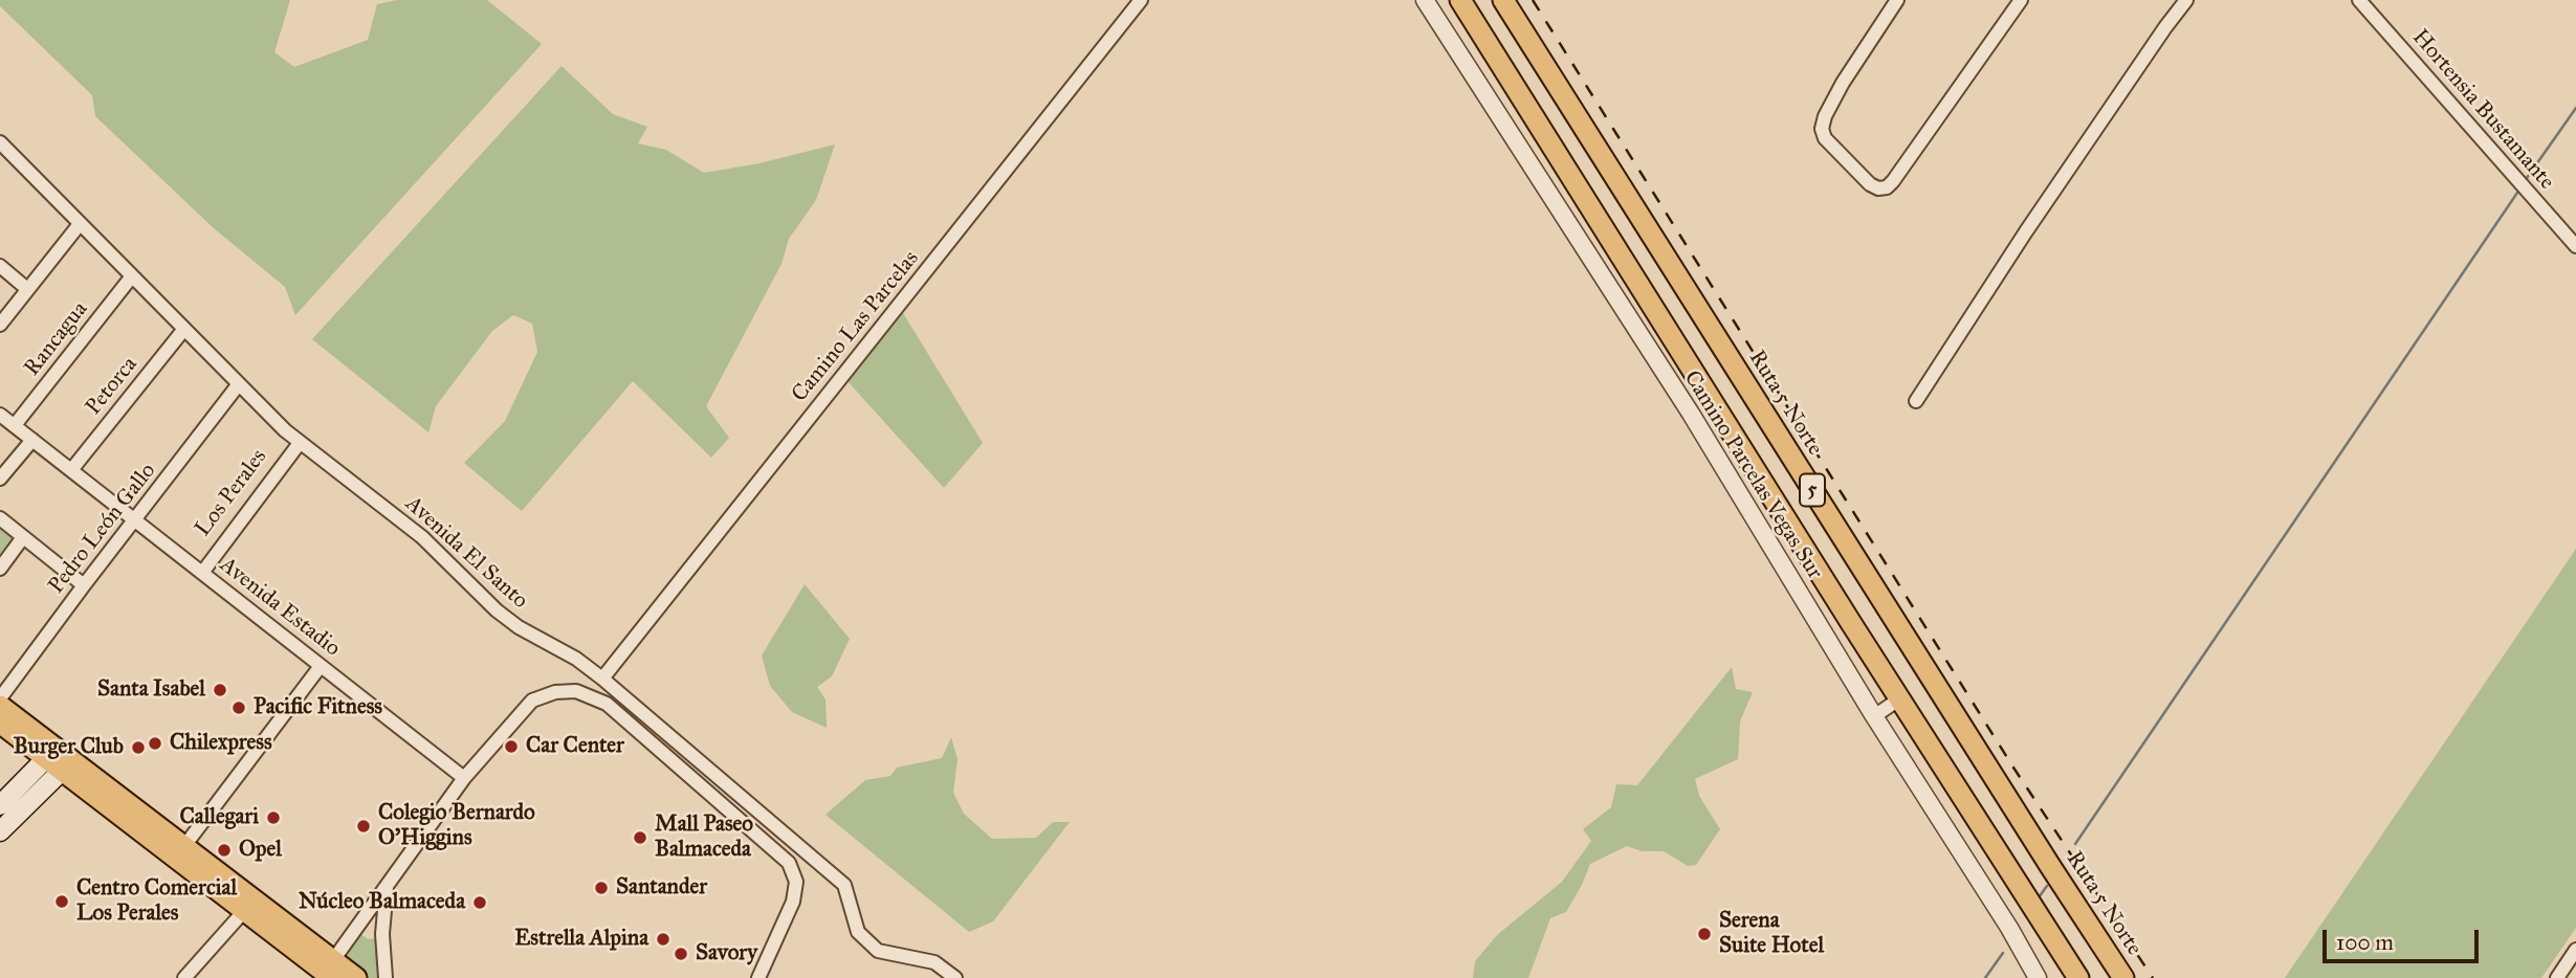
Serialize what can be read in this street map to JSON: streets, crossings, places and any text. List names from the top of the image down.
{
  "streets": {
    "main road": ["Ruta 5 Norte", "5"],
    "street": [
      "Hortensia Bustamante",
      "Camino Las Parcelas",
      "Rancagua",
      "Petorca",
      "Camino Parcelas Vegas Sur",
      "Los Perales",
      "Pedro León Gallo",
      "Avenida El Santo",
      "Avenida Estadio"
    ]
  },
  "crossings": [
    ["Camino Las Parcelas", "Avenida El Santo"],
    ["Rancagua", "Avenida El Santo"],
    ["Rancagua", "Avenida Estadio"],
    ["Petorca", "Avenida El Santo"],
    ["Petorca", "Avenida Estadio"],
    ["Los Perales", "Avenida El Santo"],
    ["Los Perales", "Avenida Estadio"],
    ["Pedro León Gallo", "Avenida El Santo"],
    ["Pedro León Gallo", "Avenida Estadio"]
  ],
  "places": [
    "Santa Isabel",
    "Pacific Fitness",
    "Chilexpress",
    "Car Center",
    "Burger Club",
    "Callegari",
    "Colegio Bernardo O'Higgins",
    "Mall Paseo Balmaceda",
    "Opel",
    "Santander",
    "Centro Comercial Los Perales",
    "Núcleo Balmaceda",
    "Serena Suite Hotel",
    "Estrella Alpina",
    "Savory"
  ],
  "scale_bar": "100 m"
}
